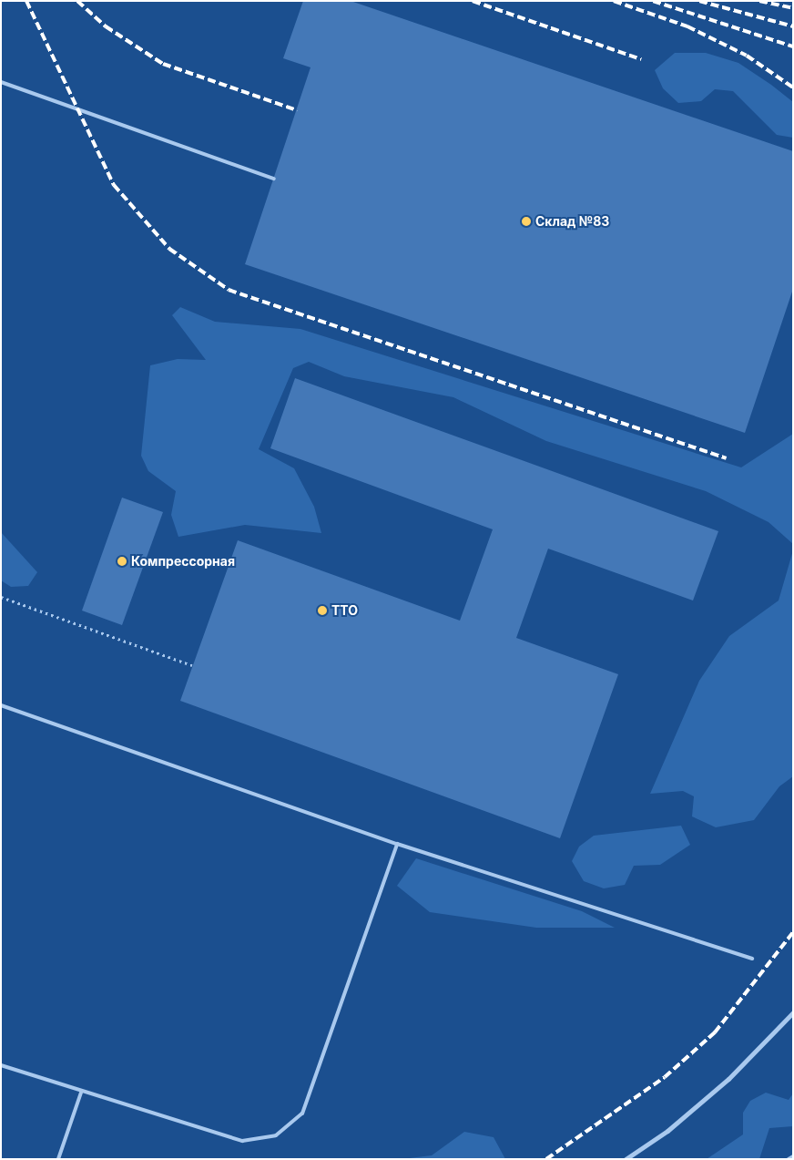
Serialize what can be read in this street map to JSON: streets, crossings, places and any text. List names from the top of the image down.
{
  "places": ["Склад №83", "Компрессорная", "ТТО"]
}
